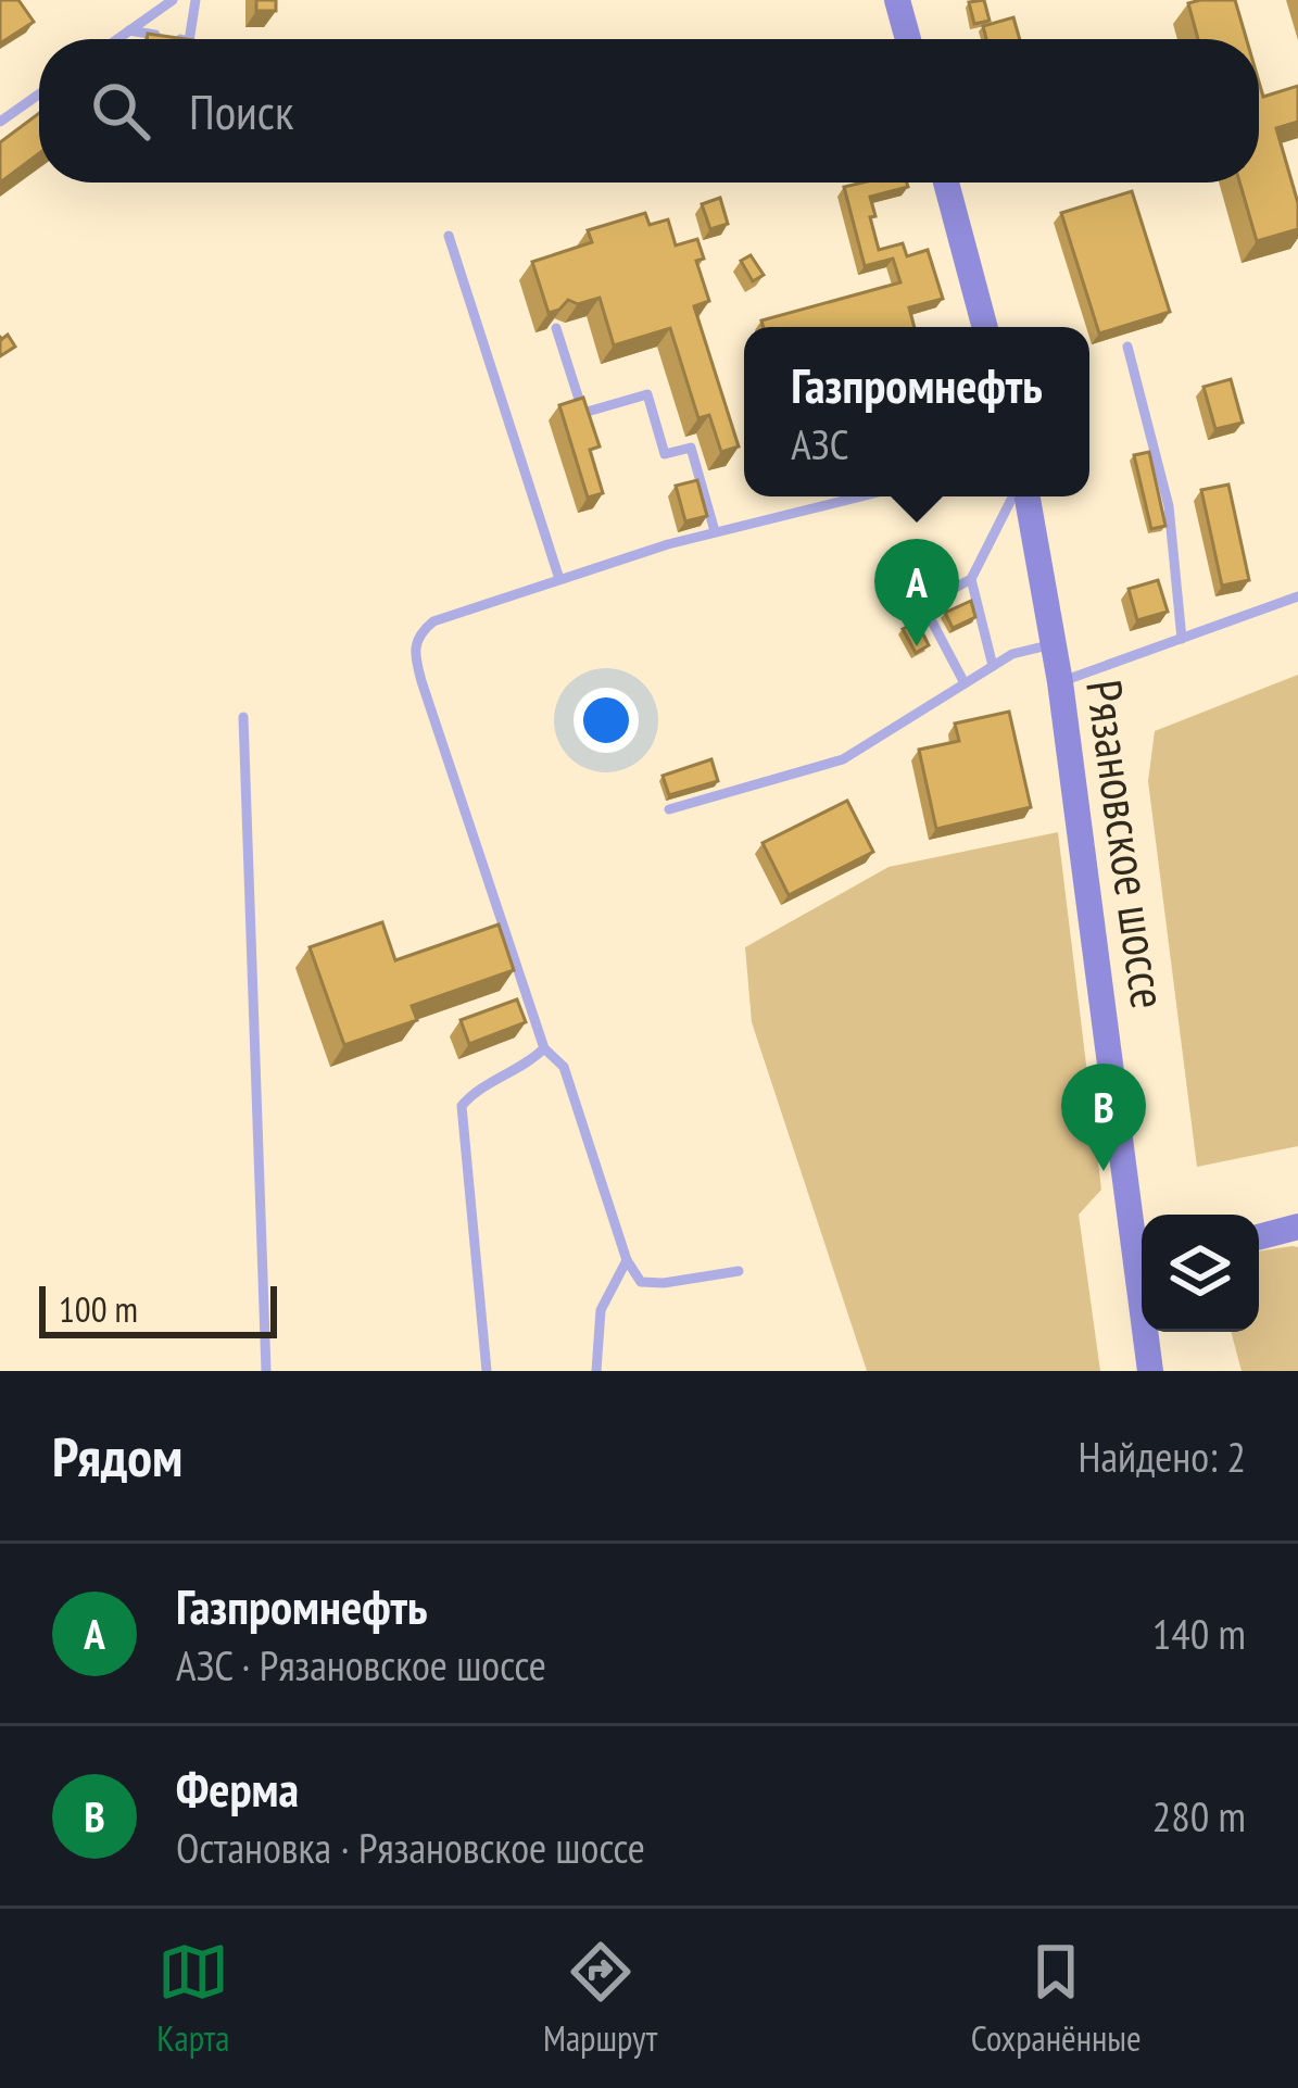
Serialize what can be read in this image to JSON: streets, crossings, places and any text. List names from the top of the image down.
{
  "streets": {
    "main road": ["Рязановское шоссе"]
  },
  "scale_bar": "100 m",
  "page": {
    "search": "Поиск",
    "popup": ["Газпромнефть", "АЗС"],
    "pins": ["A", "B"],
    "scale": "100 m",
    "heading": ["Рядом", "Найдено: 2"],
    "list": [
      {
        "mark": "A",
        "name": "Газпромнефть",
        "note": "АЗС · Рязановское шоссе",
        "value": "140 m"
      },
      {
        "mark": "B",
        "name": "Ферма",
        "note": "Остановка · Рязановское шоссе",
        "value": "280 m"
      }
    ],
    "nav": ["Карта", "Маршрут", "Сохранённые"]
  }
}
